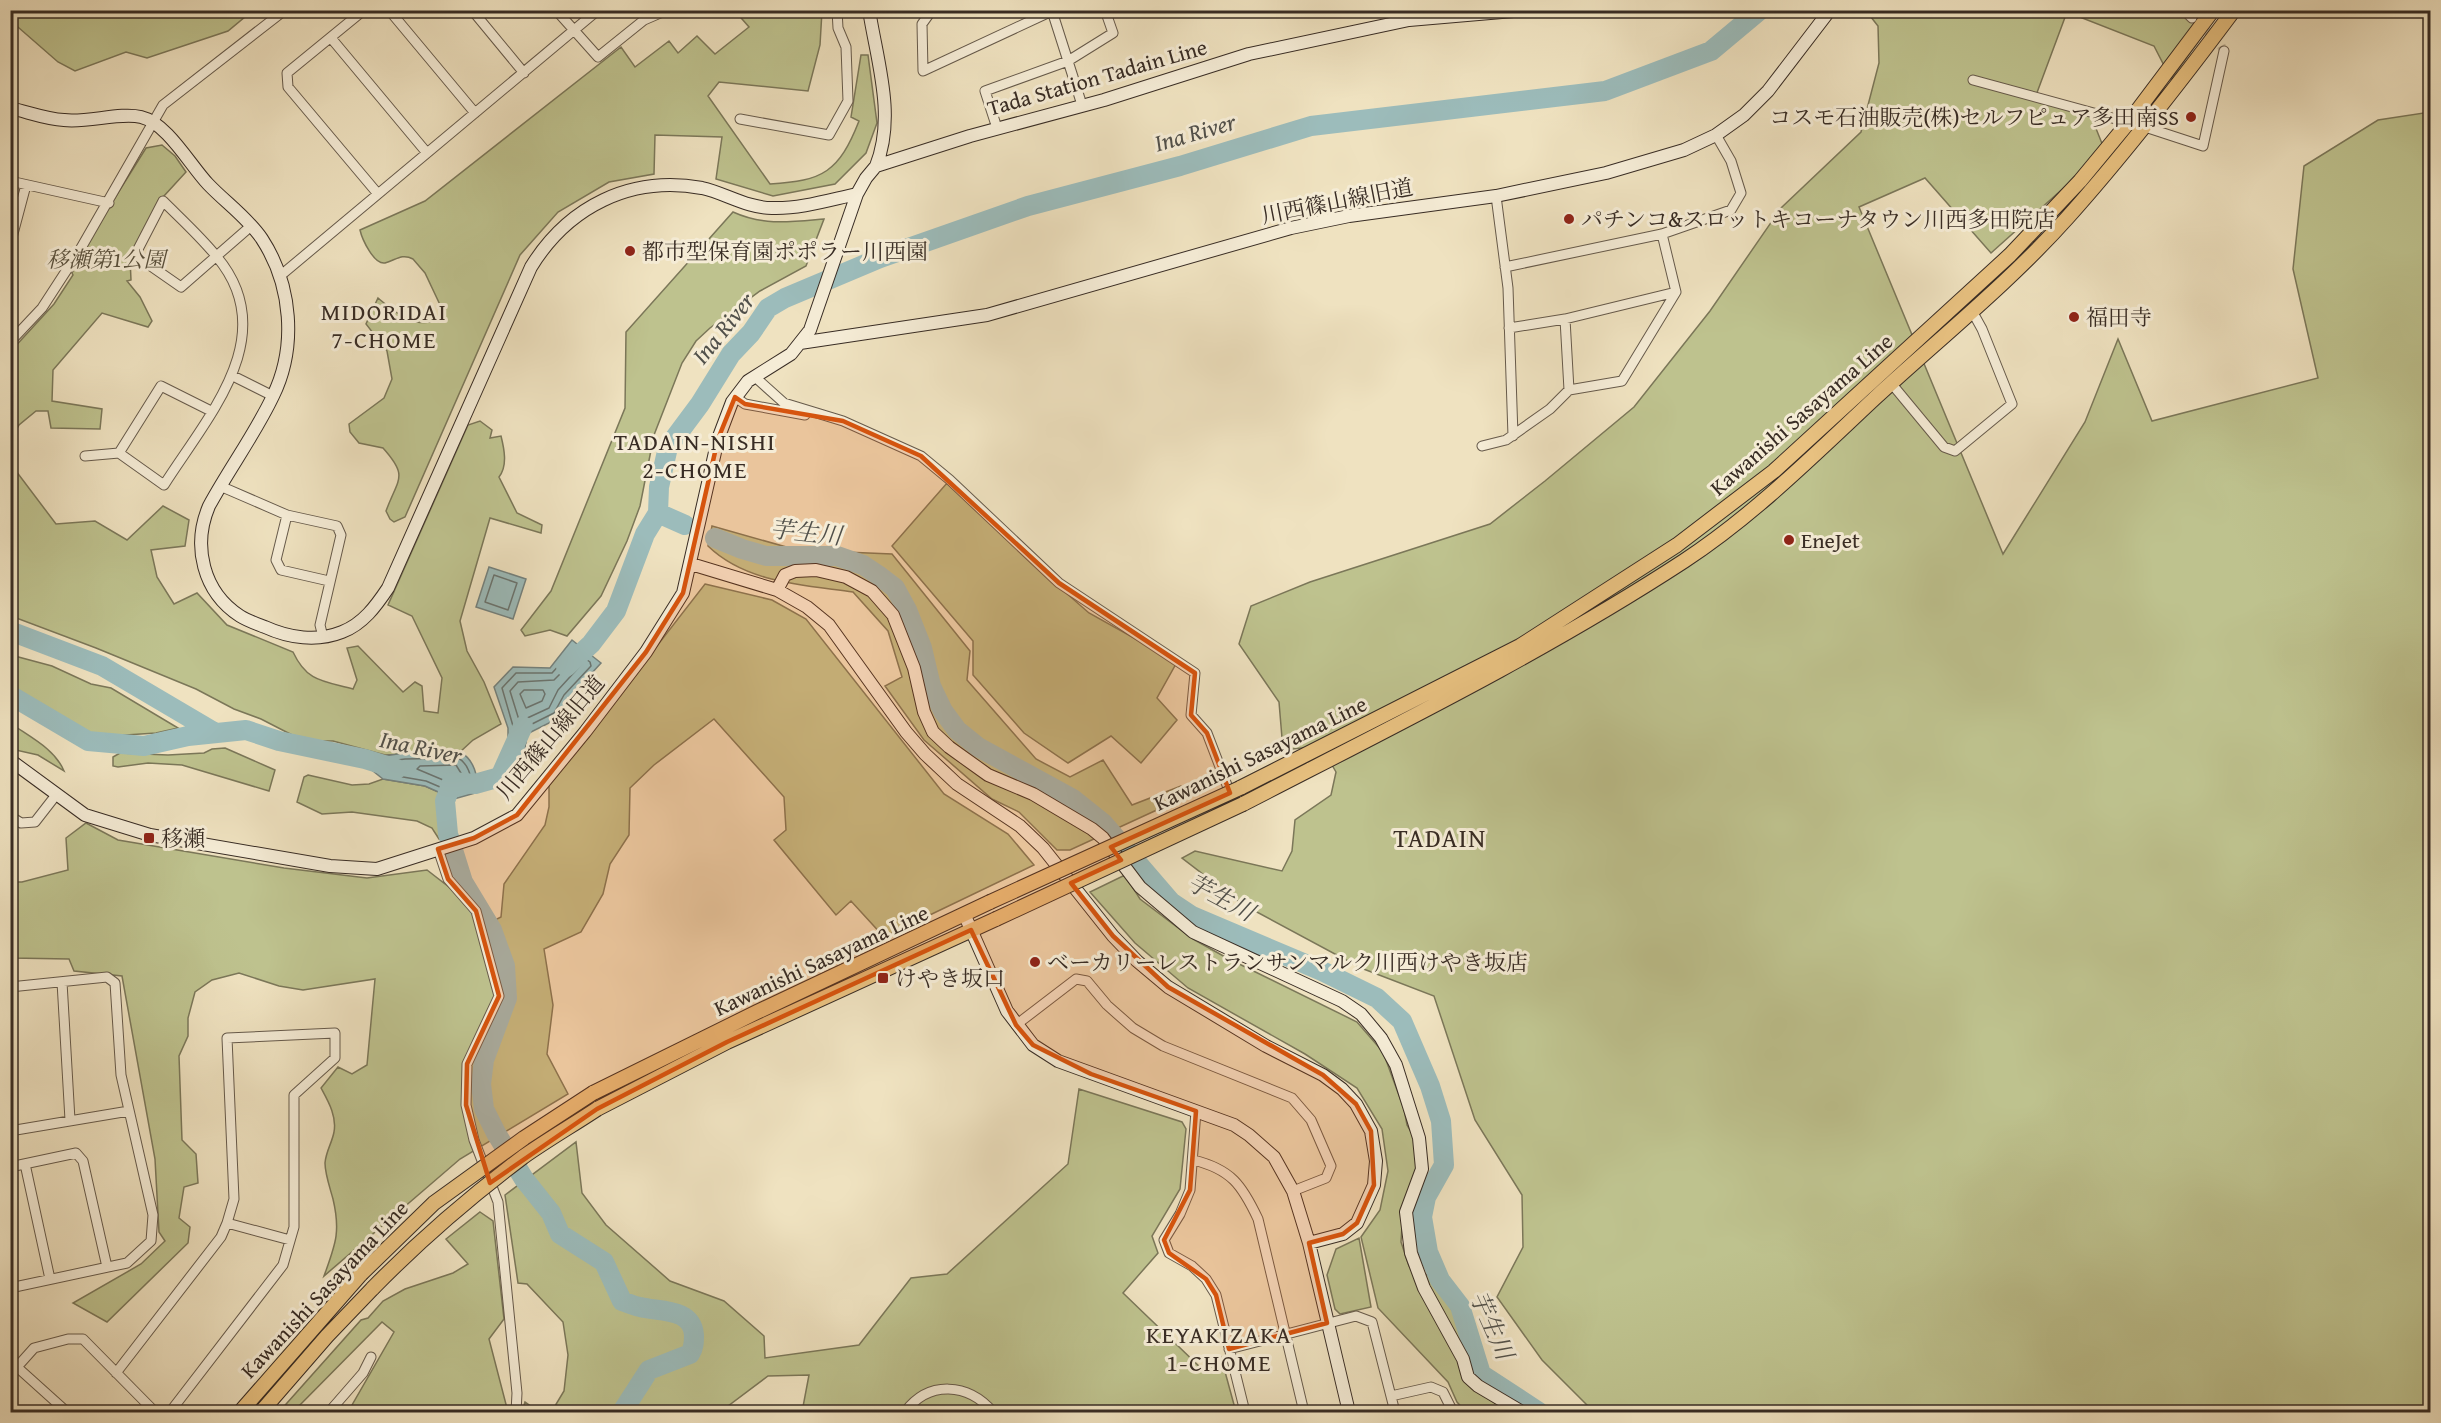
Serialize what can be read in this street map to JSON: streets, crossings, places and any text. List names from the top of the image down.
{
  "streets": {
    "main road": ["Kawanishi Sasayama Line"],
    "street": ["Tada Station Tadain Line", "川西篠山線旧道"]
  },
  "districts": [
    "MIDORIDAI 7-CHOME",
    "TADAIN-NISHI 2-CHOME",
    "TADAIN",
    "KEYAKIZAKA 1-CHOME"
  ],
  "water": ["Ina River", "芋生川"],
  "parks": ["移瀬第1公園"],
  "places": {
    "other": [
      "コスモ石油販売(株)セルフピュア多田南SS",
      "パチンコ&スロットキコーナタウン川西多田院店",
      "都市型保育園ポポラー川西園",
      "福田寺",
      "EneJet",
      "ベーカリーレストランサンマルク川西けやき坂店"
    ],
    "transit": ["移瀬", "けやき坂口"]
  }
}
